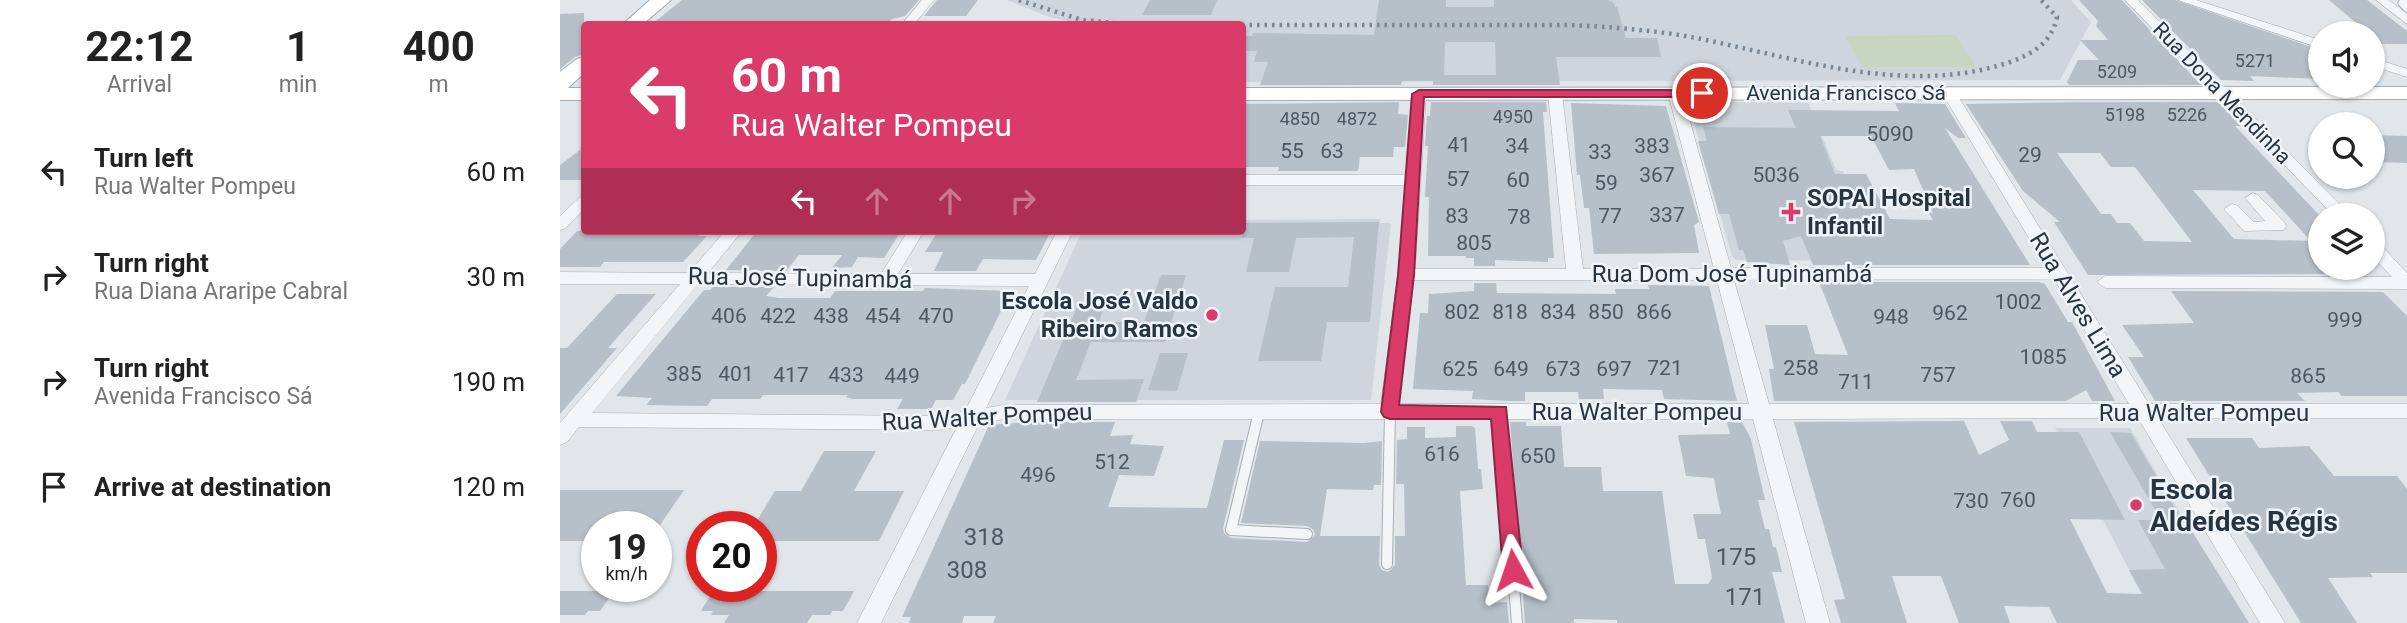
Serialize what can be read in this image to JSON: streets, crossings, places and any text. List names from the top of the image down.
{
  "streets": {
    "main road": ["Avenida Francisco Sá"],
    "street": [
      "Rua Dona Mendinha",
      "Rua Dom José Tupinambá",
      "Rua José Tupinambá",
      "Rua Alves Lima",
      "Rua Walter Pompeu"
    ]
  },
  "crossings": [
    ["Avenida Francisco Sá", "Rua Dona Mendinha"],
    ["Avenida Francisco Sá", "Rua Alves Lima"],
    ["Rua Dom José Tupinambá", "Rua Alves Lima"],
    ["Rua Alves Lima", "Rua Walter Pompeu"]
  ],
  "places": {
    "health": ["SOPAI Hospital Infantil"],
    "other": ["Escola José Valdo Ribeiro Ramos", "Escola Aldeídes Régis"]
  },
  "house_numbers": [
    "5271",
    "5209",
    "5198",
    "5226",
    "4950",
    "4850",
    "4872",
    "5090",
    "41",
    "34",
    "383",
    "55",
    "63",
    "33",
    "29",
    "367",
    "5036",
    "57",
    "60",
    "59",
    "337",
    "83",
    "77",
    "78",
    "805",
    "1002",
    "802",
    "818",
    "834",
    "850",
    "866",
    "962",
    "406",
    "422",
    "438",
    "454",
    "470",
    "948",
    "999",
    "1085",
    "721",
    "258",
    "625",
    "649",
    "673",
    "697",
    "385",
    "401",
    "417",
    "433",
    "757",
    "449",
    "865",
    "711",
    "616",
    "650",
    "512",
    "496",
    "760",
    "730",
    "318",
    "175",
    "308",
    "171"
  ],
  "page": {
    "eta": [
      "22:12",
      "Arrival",
      "1",
      "min",
      "400",
      "m"
    ],
    "turn": ["60 m", "Rua Walter Pompeu"],
    "list": [
      {
        "name": "Turn left",
        "note": "Rua Walter Pompeu",
        "value": "60 m"
      },
      {
        "name": "Turn right",
        "note": "Rua Diana Araripe Cabral",
        "value": "30 m"
      },
      {
        "name": "Turn right",
        "note": "Avenida Francisco Sá",
        "value": "190 m"
      },
      {
        "name": "Arrive at destination",
        "value": "120 m"
      }
    ],
    "speed": "19 km/h",
    "limit": "20"
  }
}
